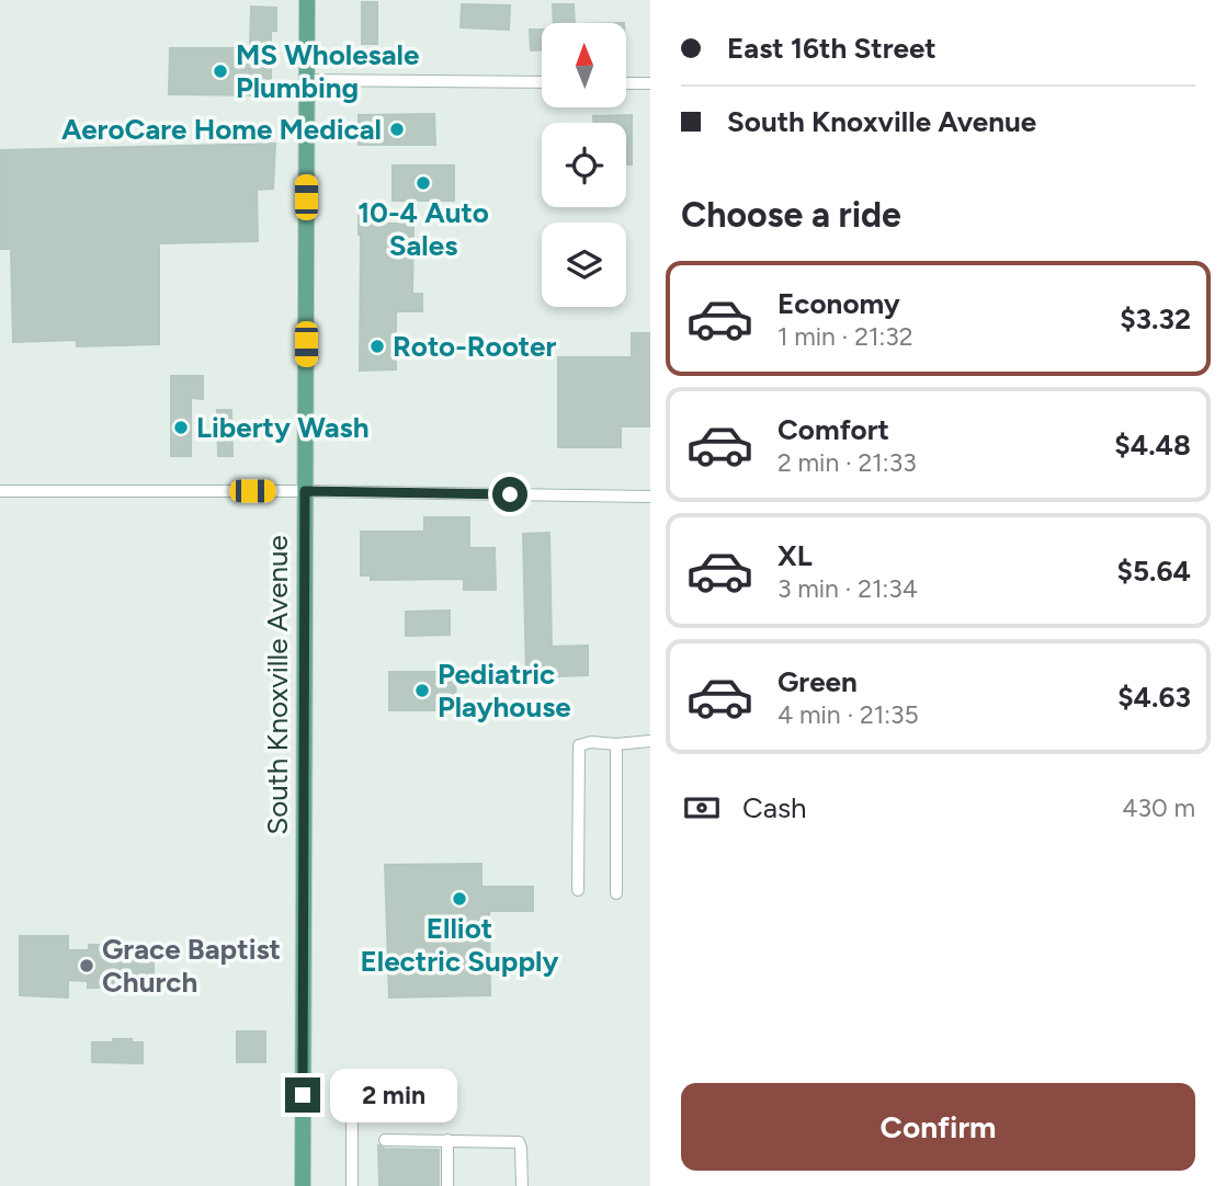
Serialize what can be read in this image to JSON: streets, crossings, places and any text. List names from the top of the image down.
{
  "streets": {
    "main road": ["South Knoxville Avenue"]
  },
  "places": [
    "MS Wholesale Plumbing",
    "AeroCare Home Medical",
    "10-4 Auto Sales",
    "Roto-Rooter",
    "Liberty Wash",
    "Pediatric Playhouse",
    "Elliot Electric Supply",
    "Grace Baptist Church"
  ],
  "north": "top",
  "page": {
    "banner": ["East 16th Street", "South Knoxville Avenue"],
    "heading": "Choose a ride",
    "list": [
      {
        "name": "Economy",
        "note": "1 min · 21:32",
        "value": "$3.32"
      },
      {
        "name": "Comfort",
        "note": "2 min · 21:33",
        "value": "$4.48"
      },
      {
        "name": "XL",
        "note": "3 min · 21:34",
        "value": "$5.64"
      },
      {
        "name": "Green",
        "note": "4 min · 21:35",
        "value": "$4.63"
      }
    ],
    "pay": ["Cash", "430 m"],
    "buttons": "Confirm",
    "bubble": "2 min"
  }
}
